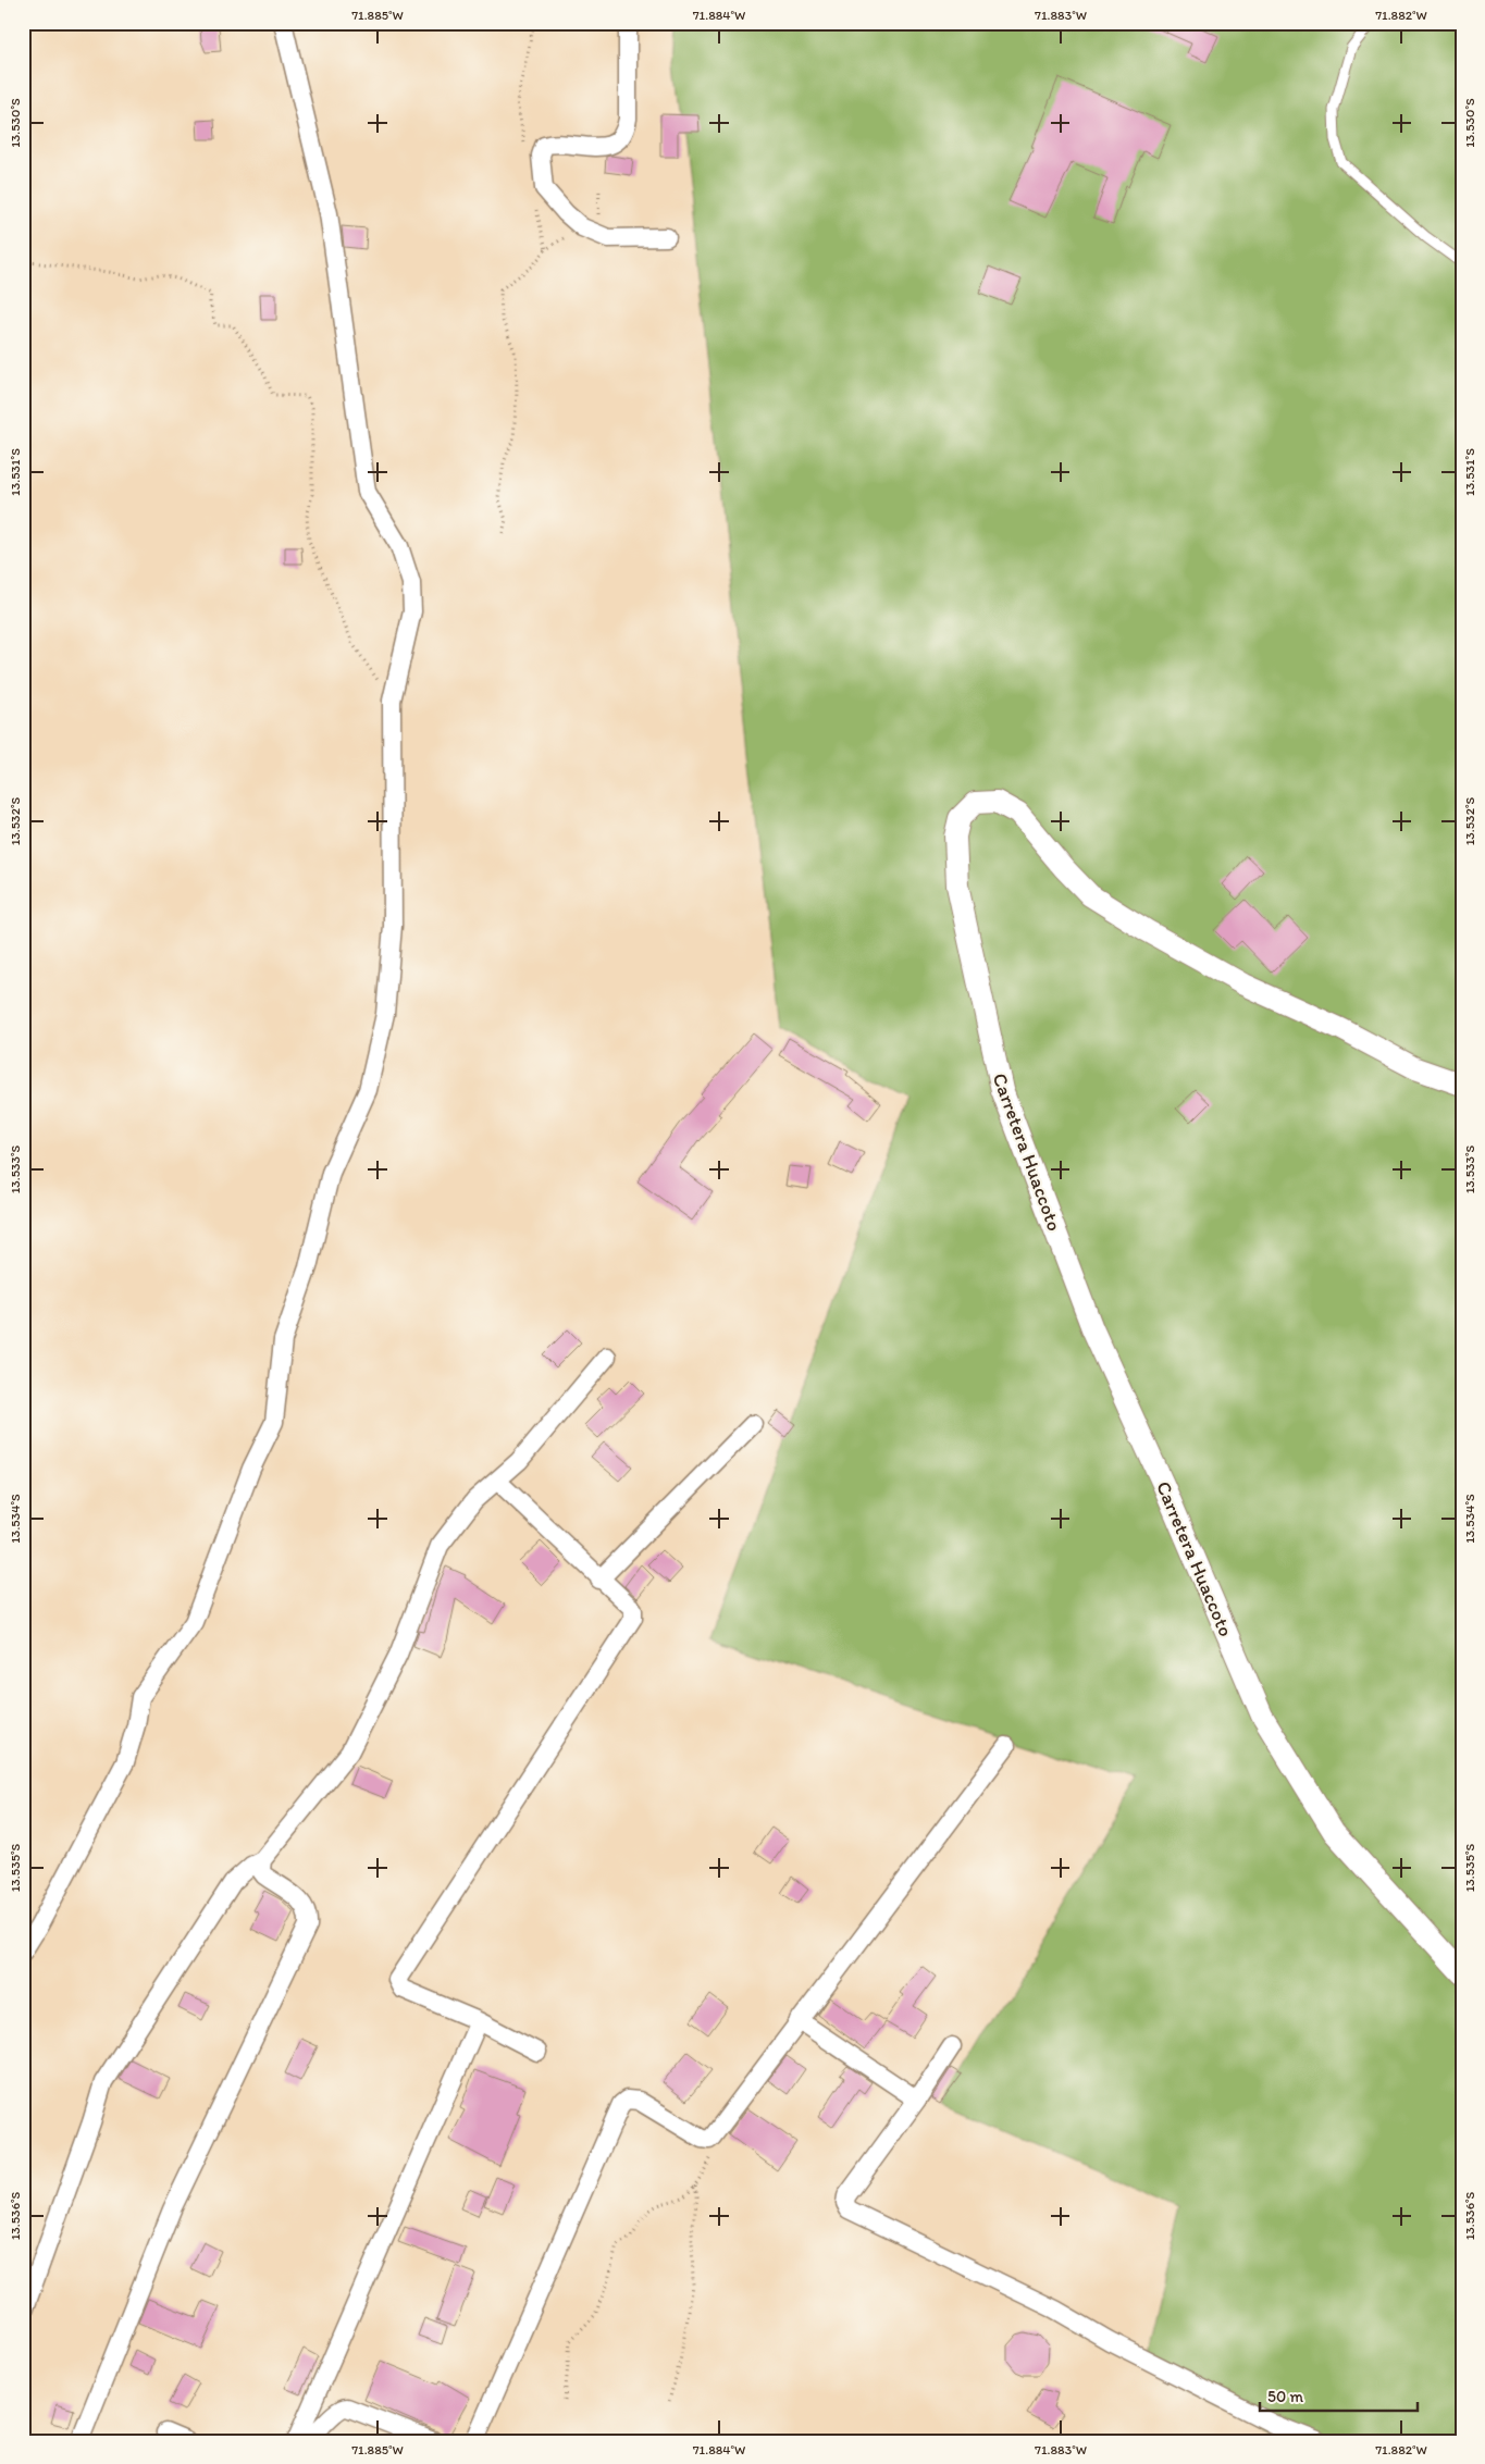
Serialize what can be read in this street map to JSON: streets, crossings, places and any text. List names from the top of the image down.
{
  "streets": {
    "street": ["Carretera Huaccoto"]
  },
  "scale_bar": "50 m",
  "coordinates": [
    "71.885°W",
    "71.884°W",
    "71.883°W",
    "71.882°W",
    "13.530°S",
    "13.531°S",
    "13.532°S",
    "13.533°S",
    "13.534°S",
    "13.535°S",
    "13.536°S"
  ]
}
